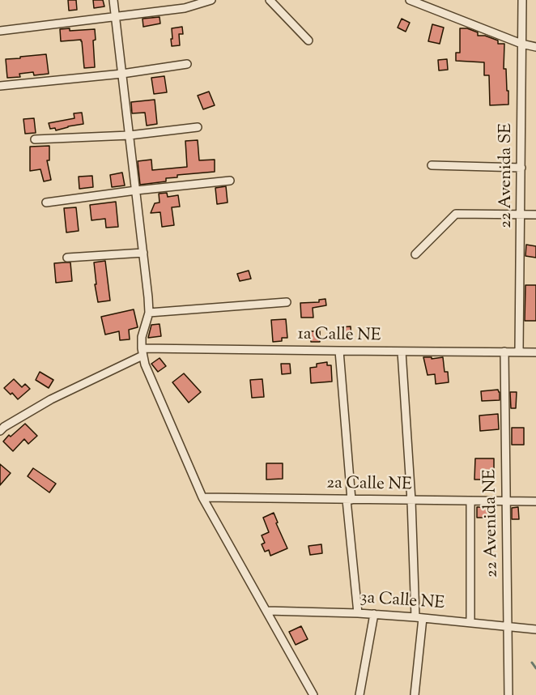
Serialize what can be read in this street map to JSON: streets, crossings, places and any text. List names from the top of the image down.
{
  "streets": {
    "street": [
      "22 Avenida SE",
      "1a Calle NE",
      "2a Calle NE",
      "22 Avenida NE",
      "3a Calle NE"
    ]
  },
  "crossings": [
    ["22 Avenida SE", "1a Calle NE"],
    ["1a Calle NE", "22 Avenida NE"],
    ["2a Calle NE", "22 Avenida NE"],
    ["22 Avenida NE", "3a Calle NE"]
  ]
}
